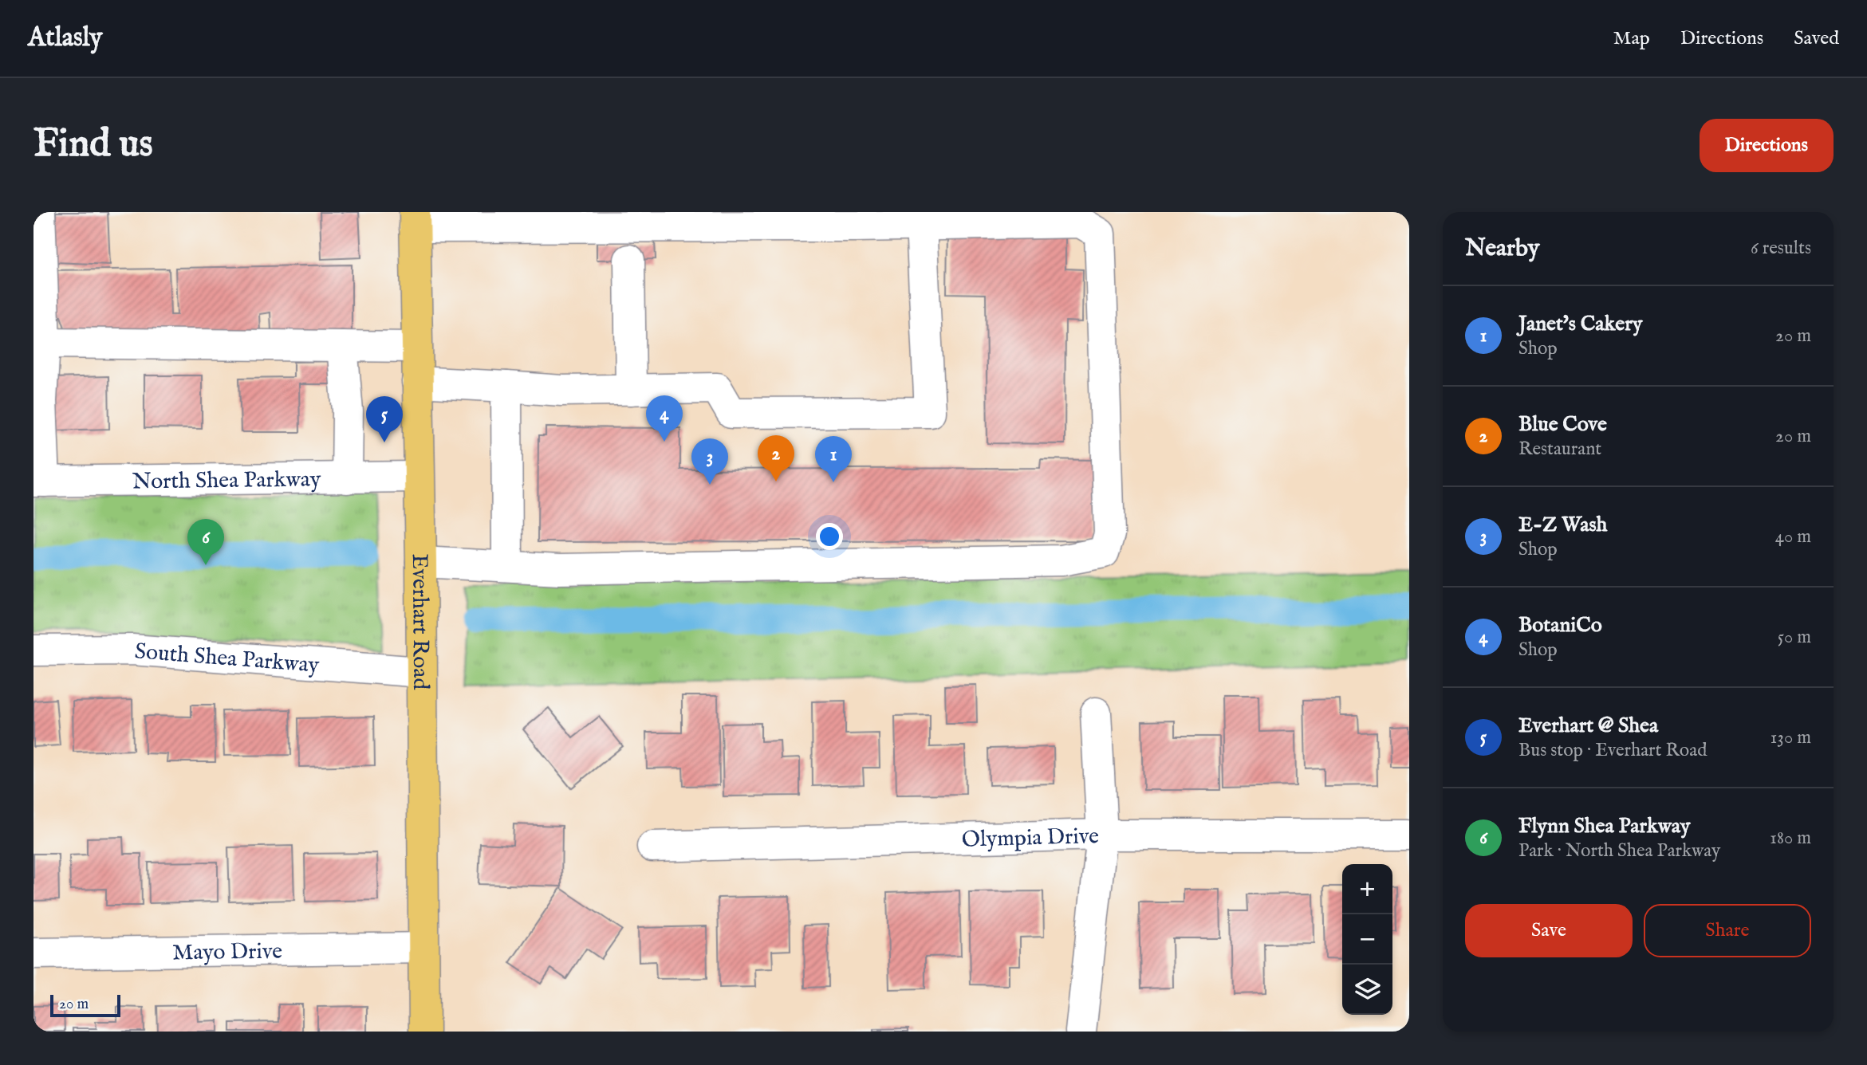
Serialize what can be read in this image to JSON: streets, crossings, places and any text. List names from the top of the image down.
{
  "streets": {
    "main road": ["Everhart Road"],
    "street": [
      "North Shea Parkway",
      "South Shea Parkway",
      "Olympia Drive",
      "Mayo Drive"
    ]
  },
  "crossings": [
    ["North Shea Parkway", "Everhart Road"],
    ["Everhart Road", "South Shea Parkway"],
    ["Everhart Road", "Mayo Drive"]
  ],
  "scale_bar": "20 m",
  "page": {
    "header": "Atlasly",
    "nav": ["Map", "Directions", "Saved"],
    "buttons": [
      "Directions",
      ["Save", "Share"]
    ],
    "title": "Find us",
    "heading": ["Nearby", "6 results"],
    "list": [
      {
        "mark": "1",
        "name": "Janet's Cakery",
        "note": "Shop",
        "value": "20 m"
      },
      {
        "mark": "2",
        "name": "Blue Cove",
        "note": "Restaurant",
        "value": "20 m"
      },
      {
        "mark": "3",
        "name": "E-Z Wash",
        "note": "Shop",
        "value": "40 m"
      },
      {
        "mark": "4",
        "name": "BotaniCo",
        "note": "Shop",
        "value": "50 m"
      },
      {
        "mark": "5",
        "name": "Everhart @ Shea",
        "note": "Bus stop · Everhart Road",
        "value": "130 m"
      },
      {
        "mark": "6",
        "name": "Flynn Shea Parkway",
        "note": "Park · North Shea Parkway",
        "value": "180 m"
      }
    ],
    "pins": [
      "4",
      "5",
      "2",
      "1",
      "3",
      "6"
    ],
    "map_buttons": ["+", "−"],
    "scale": "20 m"
  }
}
